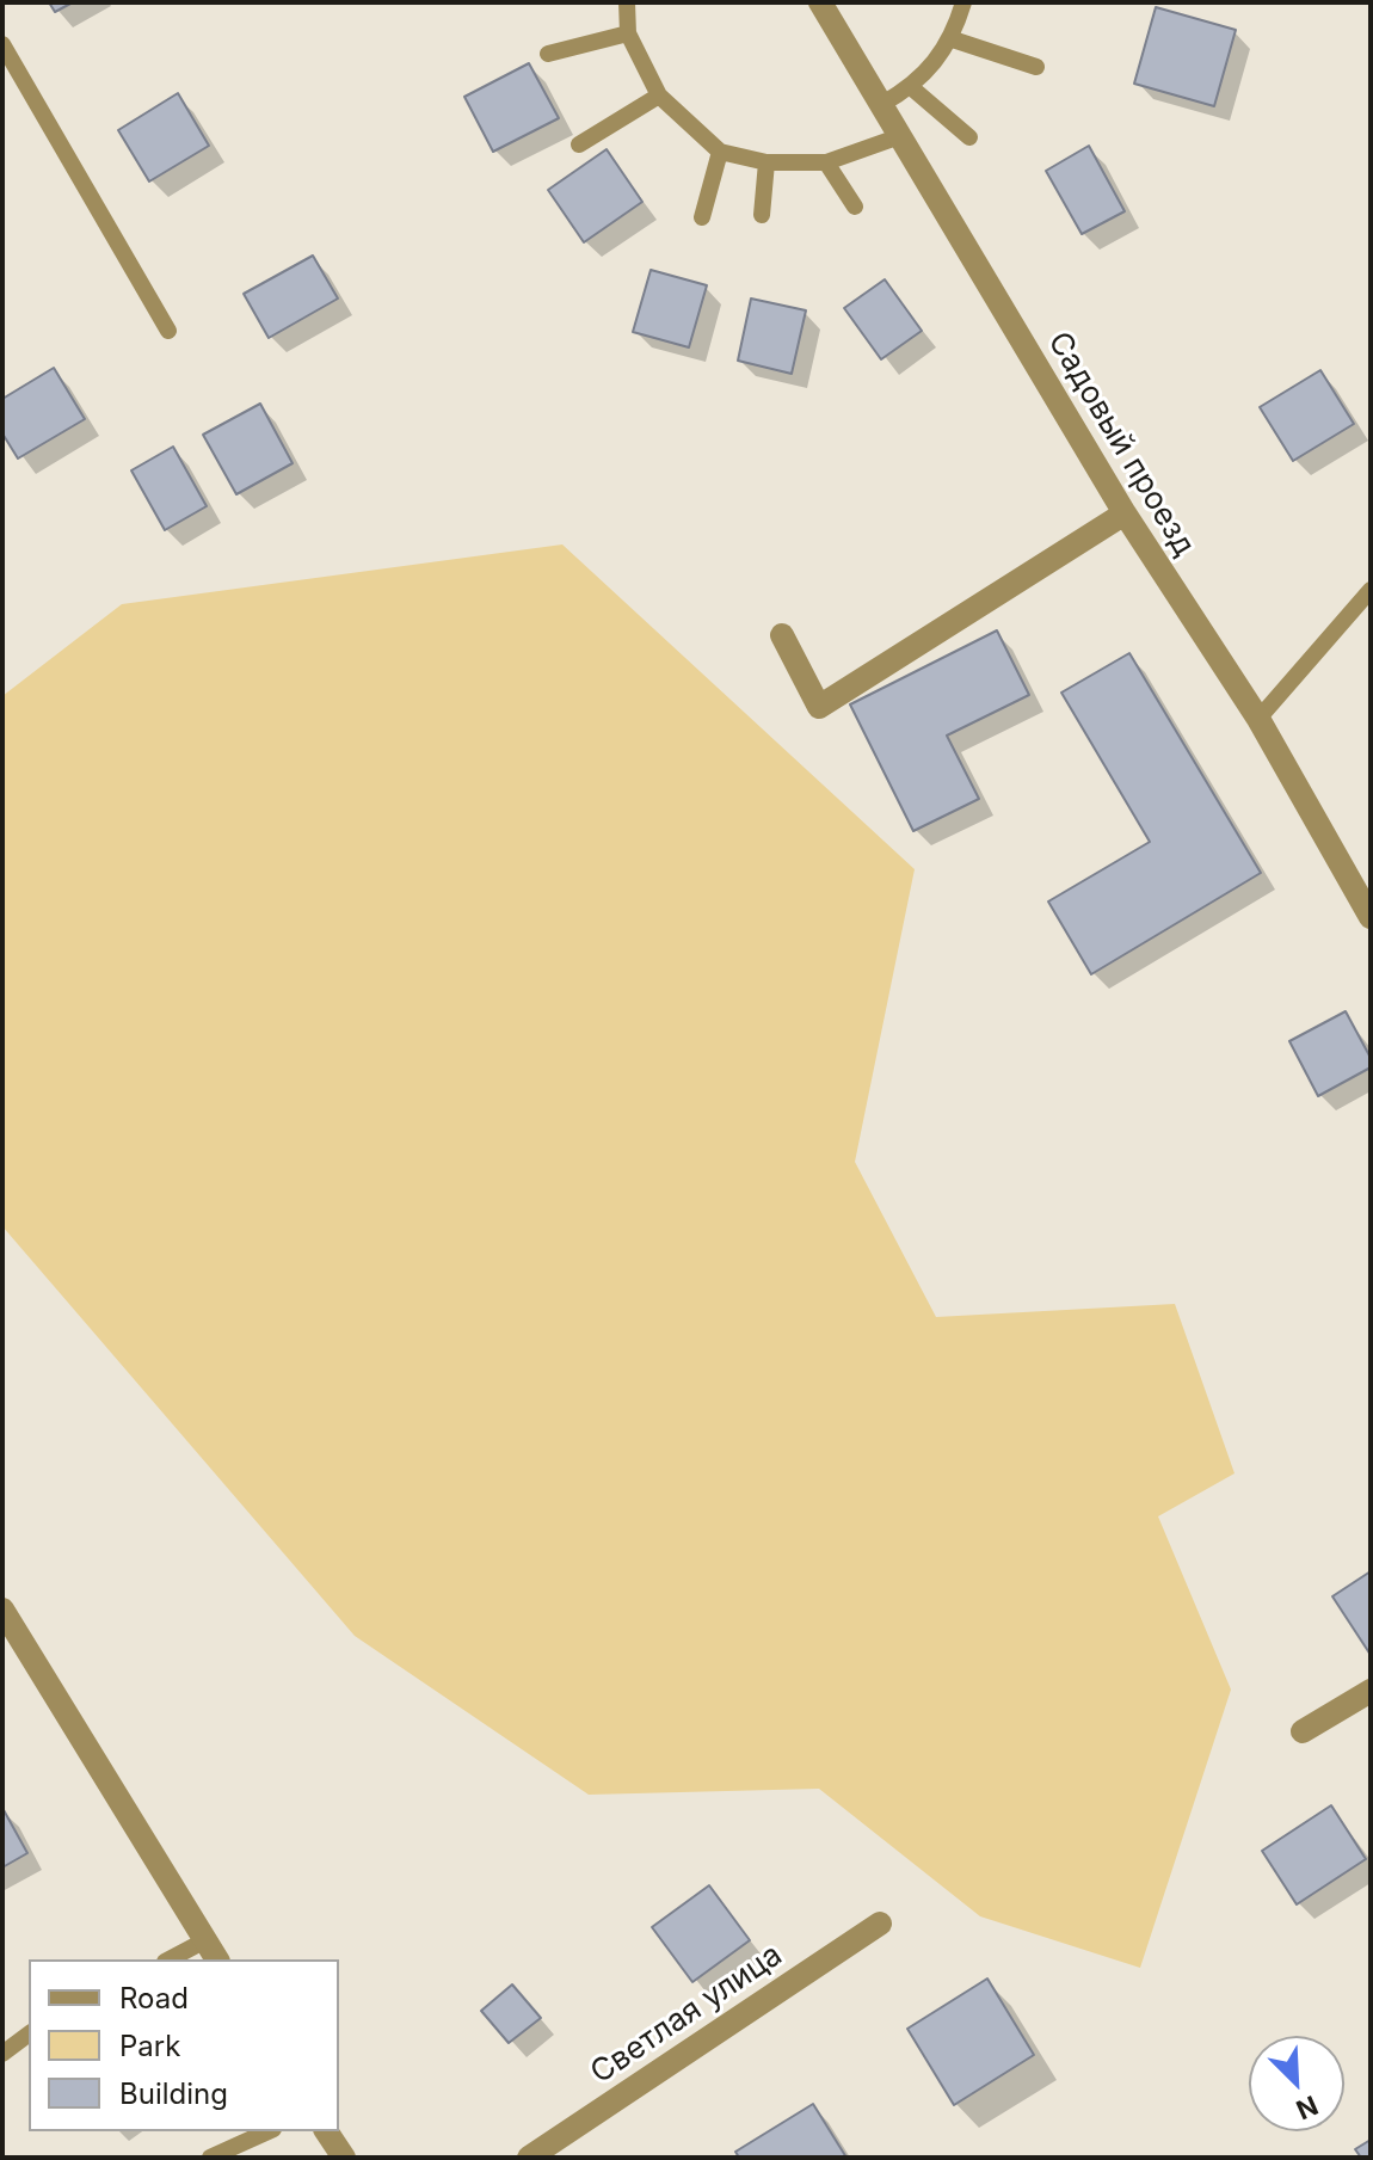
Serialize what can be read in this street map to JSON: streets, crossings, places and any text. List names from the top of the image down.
{
  "streets": {
    "street": ["Садовый проезд", "Светлая улица"]
  },
  "legend": ["Road", "Park", "Building"],
  "north": "bottom right"
}
